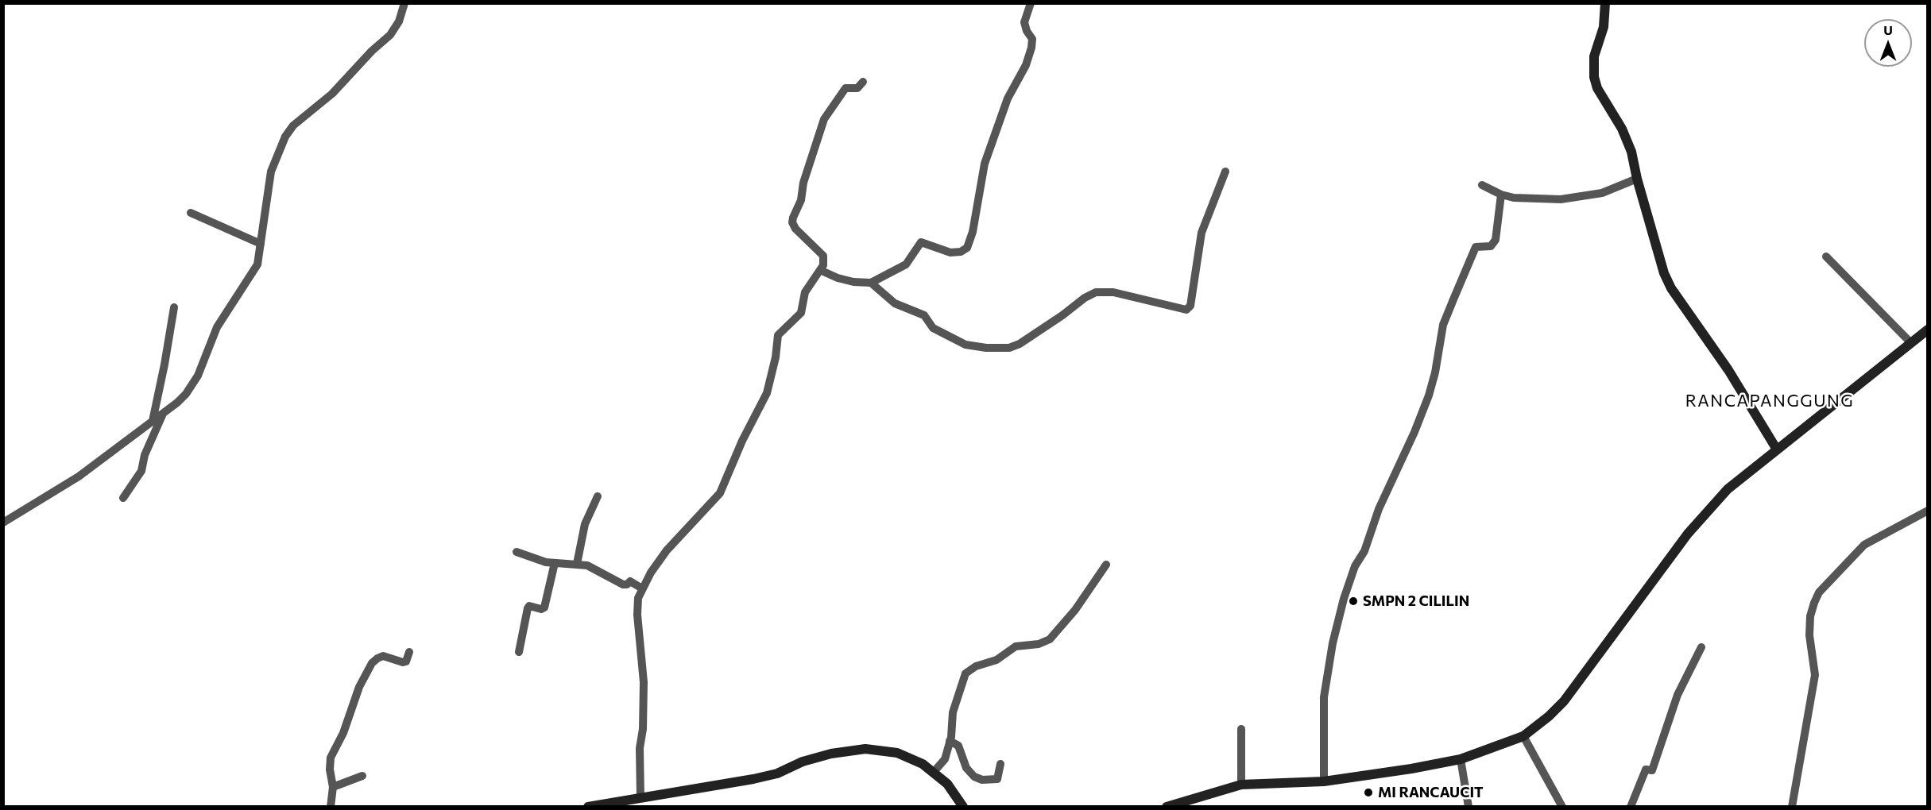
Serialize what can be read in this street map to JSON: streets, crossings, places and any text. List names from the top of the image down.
{
  "districts": ["RANCAPANGGUNG"],
  "places": ["SMPN 2 CILILIN", "MI RANCAUCIT"],
  "north": "top"
}
